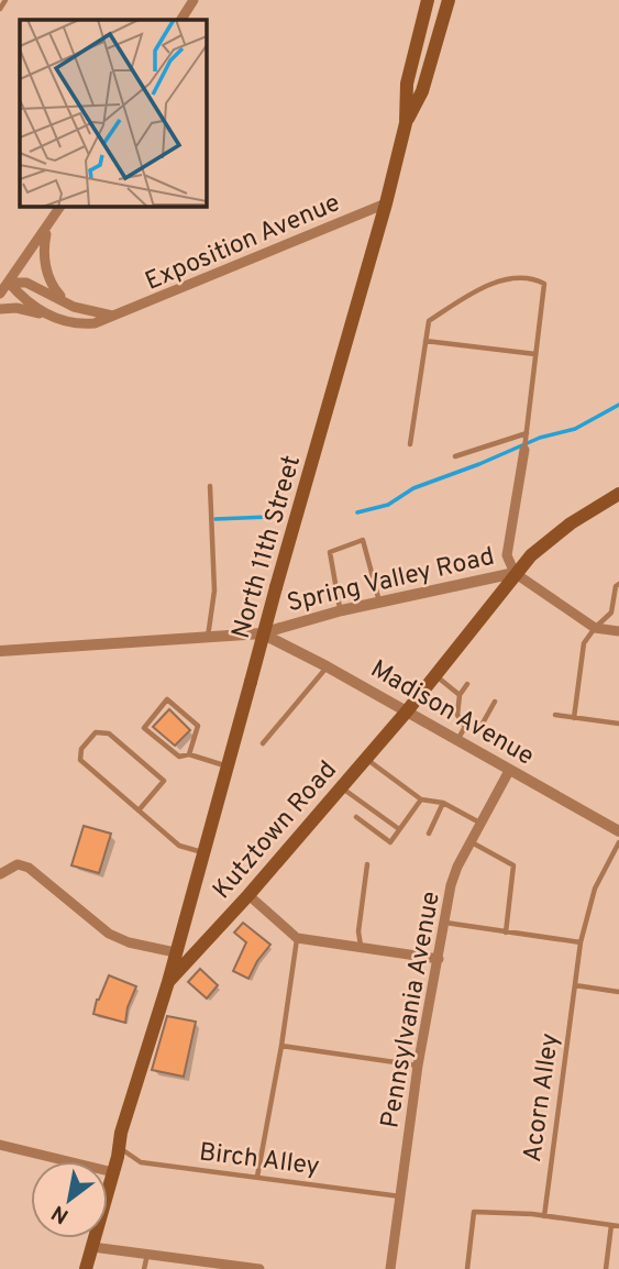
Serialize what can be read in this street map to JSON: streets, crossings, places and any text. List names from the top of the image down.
{
  "streets": {
    "main road": ["North 11th Street", "Kutztown Road"],
    "street": [
      "Exposition Avenue",
      "Spring Valley Road",
      "Madison Avenue",
      "Pennsylvania Avenue"
    ],
    "lane": ["Acorn Alley", "Birch Alley"]
  },
  "crossings": [
    ["Exposition Avenue", "North 11th Street"],
    ["North 11th Street", "Kutztown Road"],
    ["Spring Valley Road", "Madison Avenue"],
    ["Spring Valley Road", "Kutztown Road"],
    ["Madison Avenue", "Kutztown Road"],
    ["Madison Avenue", "Pennsylvania Avenue"],
    ["Kutztown Road", "Birch Alley"],
    ["Pennsylvania Avenue", "Birch Alley"]
  ],
  "north": "bottom left"
}
